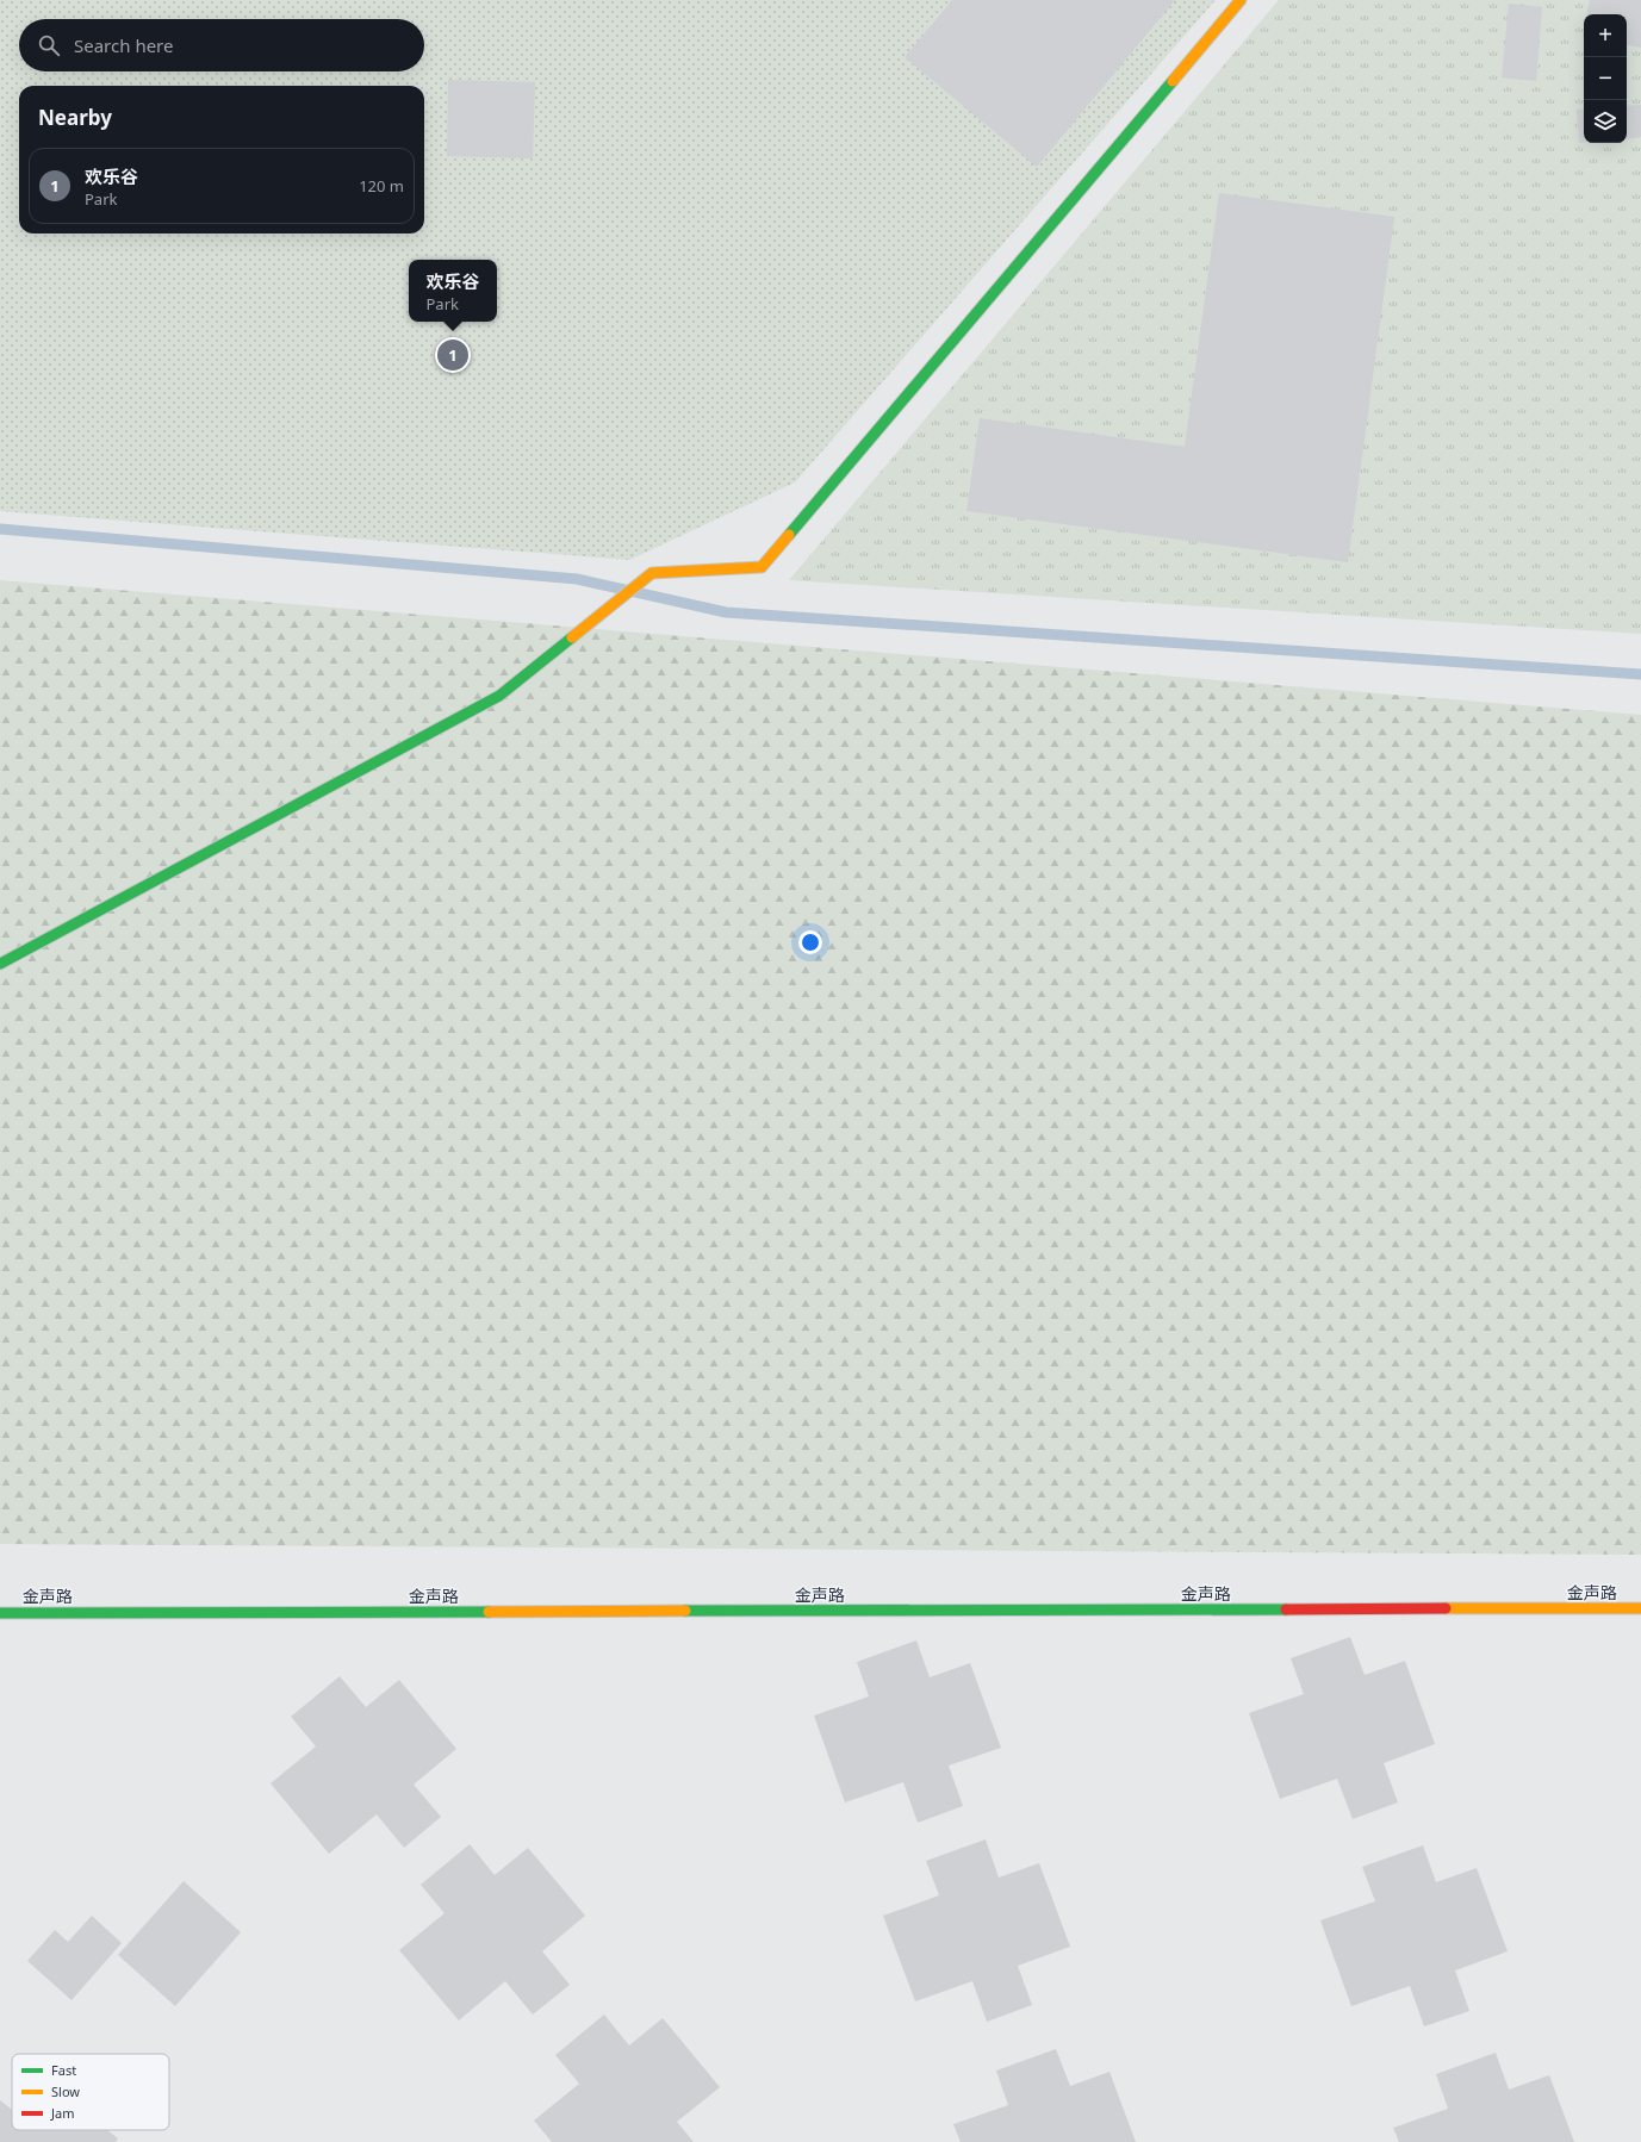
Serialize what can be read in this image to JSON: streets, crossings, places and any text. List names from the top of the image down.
{
  "streets": {
    "main road": ["金声路"]
  },
  "legend": ["Fast", "Slow", "Jam"],
  "page": {
    "map_buttons": ["+", "−"],
    "search": "Search here",
    "heading": "Nearby",
    "list": [
      {
        "mark": "1",
        "name": "欢乐谷",
        "note": "Park",
        "value": "120 m"
      }
    ],
    "popup": ["欢乐谷", "Park"],
    "pins": "1"
  }
}
